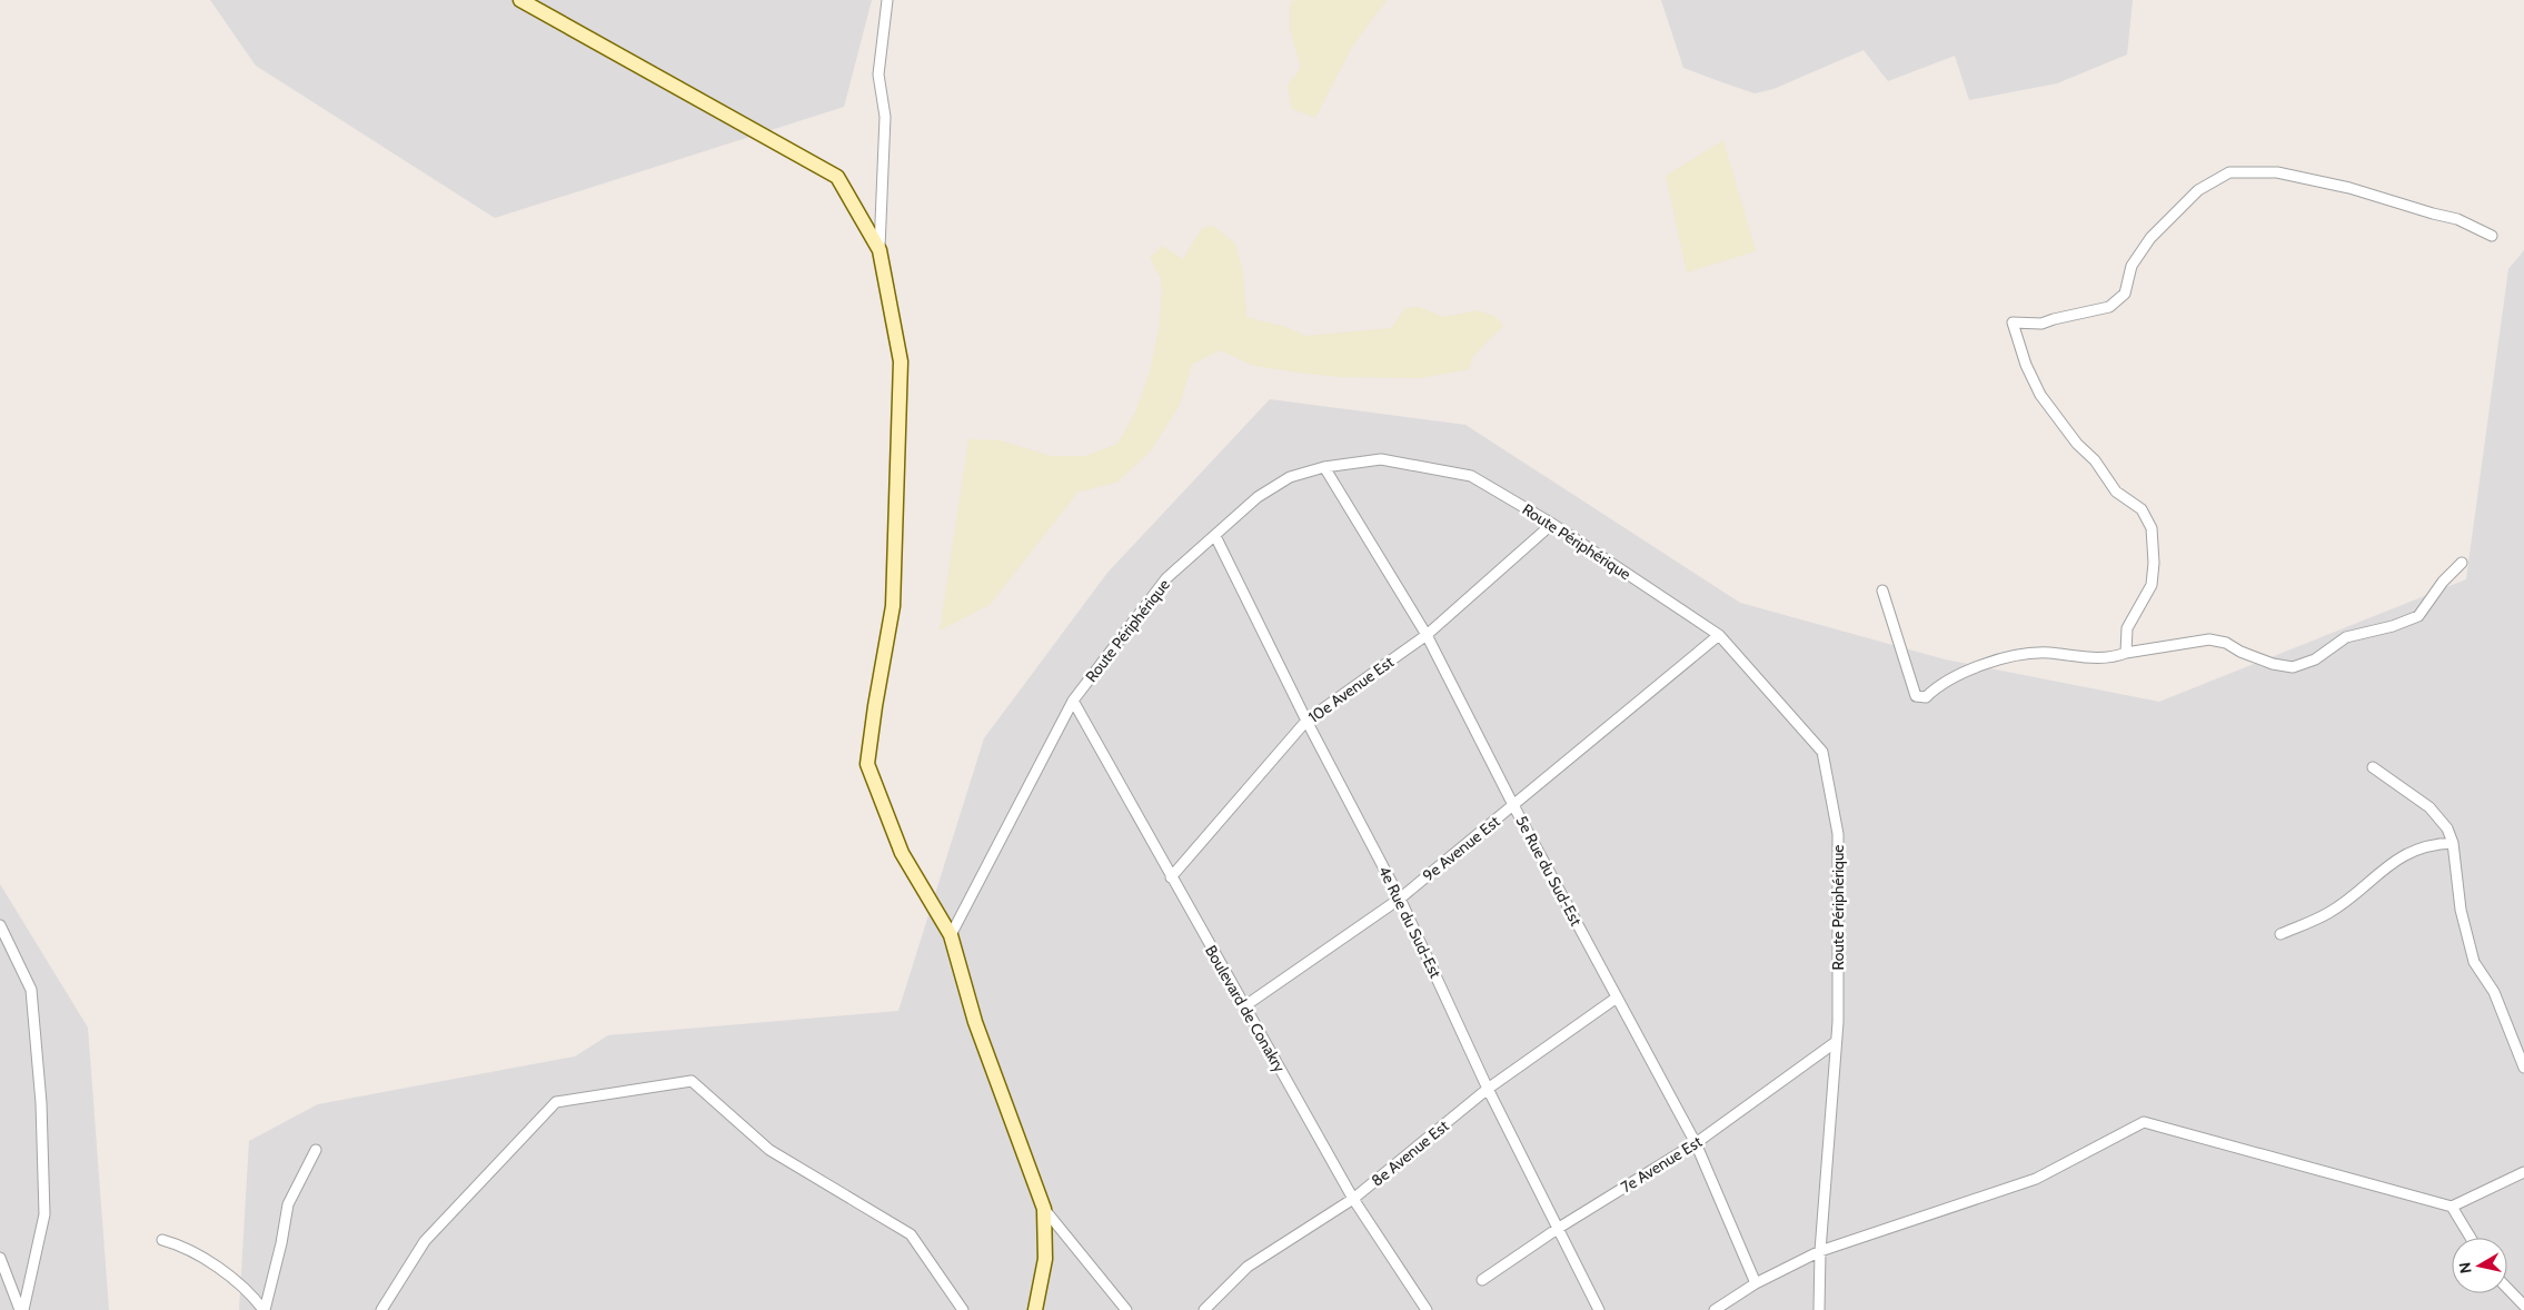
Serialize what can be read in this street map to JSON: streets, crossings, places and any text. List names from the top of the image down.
{
  "streets": {
    "street": [
      "Route Périphérique",
      "10e Avenue Est",
      "9e Avenue Est",
      "5e Rue du Sud-Est",
      "4e Rue du Sud-Est",
      "Boulevard de Conakry",
      "8e Avenue Est",
      "7e Avenue Est"
    ]
  },
  "crossings": [
    ["Route Périphérique", "10e Avenue Est"],
    ["Route Périphérique", "9e Avenue Est"],
    ["Route Périphérique", "5e Rue du Sud-Est"],
    ["Route Périphérique", "4e Rue du Sud-Est"],
    ["Route Périphérique", "Boulevard de Conakry"],
    ["Route Périphérique", "7e Avenue Est"],
    ["10e Avenue Est", "5e Rue du Sud-Est"],
    ["10e Avenue Est", "4e Rue du Sud-Est"],
    ["10e Avenue Est", "Boulevard de Conakry"],
    ["9e Avenue Est", "5e Rue du Sud-Est"],
    ["9e Avenue Est", "4e Rue du Sud-Est"],
    ["9e Avenue Est", "Boulevard de Conakry"],
    ["5e Rue du Sud-Est", "8e Avenue Est"],
    ["5e Rue du Sud-Est", "7e Avenue Est"],
    ["4e Rue du Sud-Est", "8e Avenue Est"],
    ["4e Rue du Sud-Est", "7e Avenue Est"],
    ["Boulevard de Conakry", "8e Avenue Est"]
  ],
  "north": "left"
}
